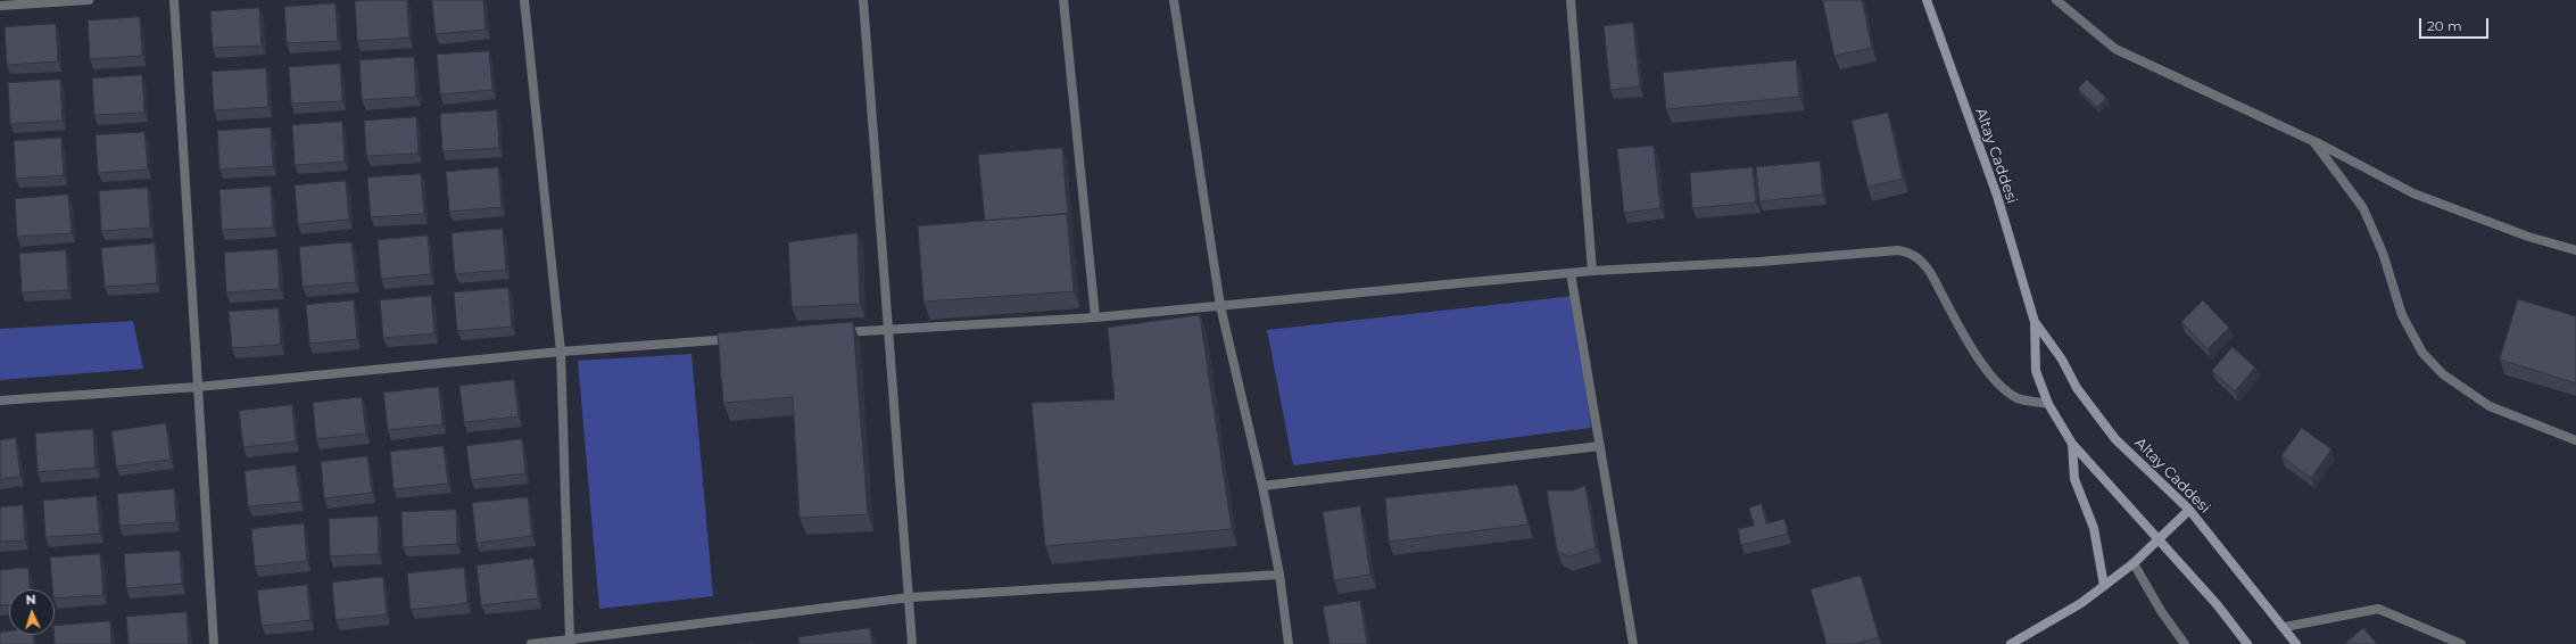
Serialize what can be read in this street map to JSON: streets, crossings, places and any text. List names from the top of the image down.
{
  "streets": {
    "main road": ["Altay Caddesi"]
  },
  "scale_bar": "20 m",
  "north": "top"
}
